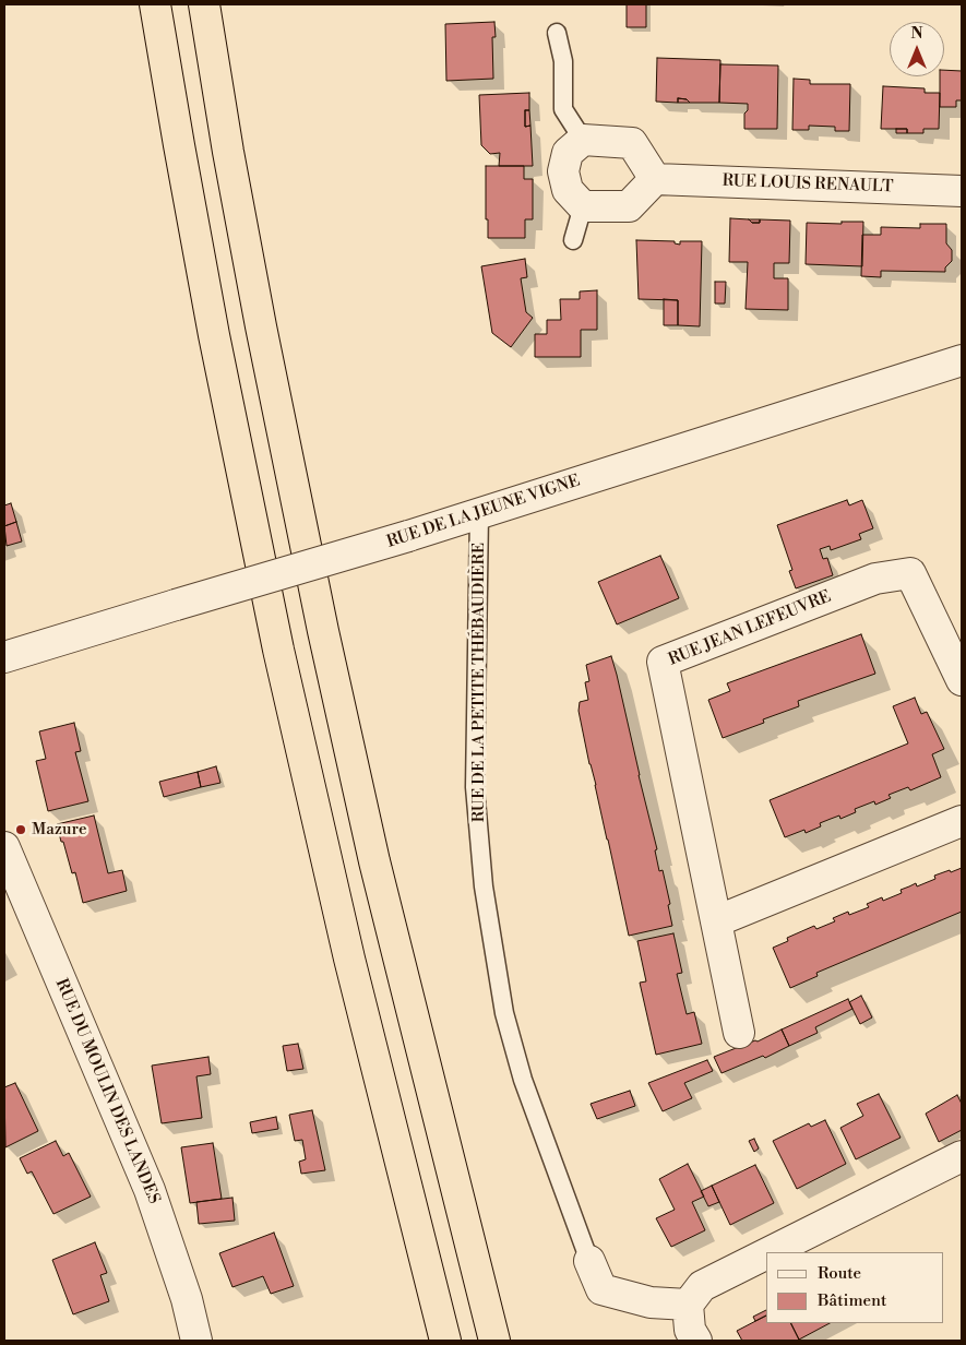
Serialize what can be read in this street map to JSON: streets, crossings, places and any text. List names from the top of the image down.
{
  "streets": {
    "street": [
      "RUE LOUIS RENAULT",
      "RUE DE LA JEUNE VIGNE",
      "RUE JEAN LEFEUVRE",
      "RUE DU MOULIN DES LANDES"
    ],
    "lane": ["RUE DE LA PETITE THÉBAUDIÈRE"]
  },
  "crossings": [
    ["RUE DE LA JEUNE VIGNE", "RUE DE LA PETITE THÉBAUDIÈRE"]
  ],
  "places": ["Mazure"],
  "legend": ["Route", "Bâtiment"],
  "north": "top"
}
